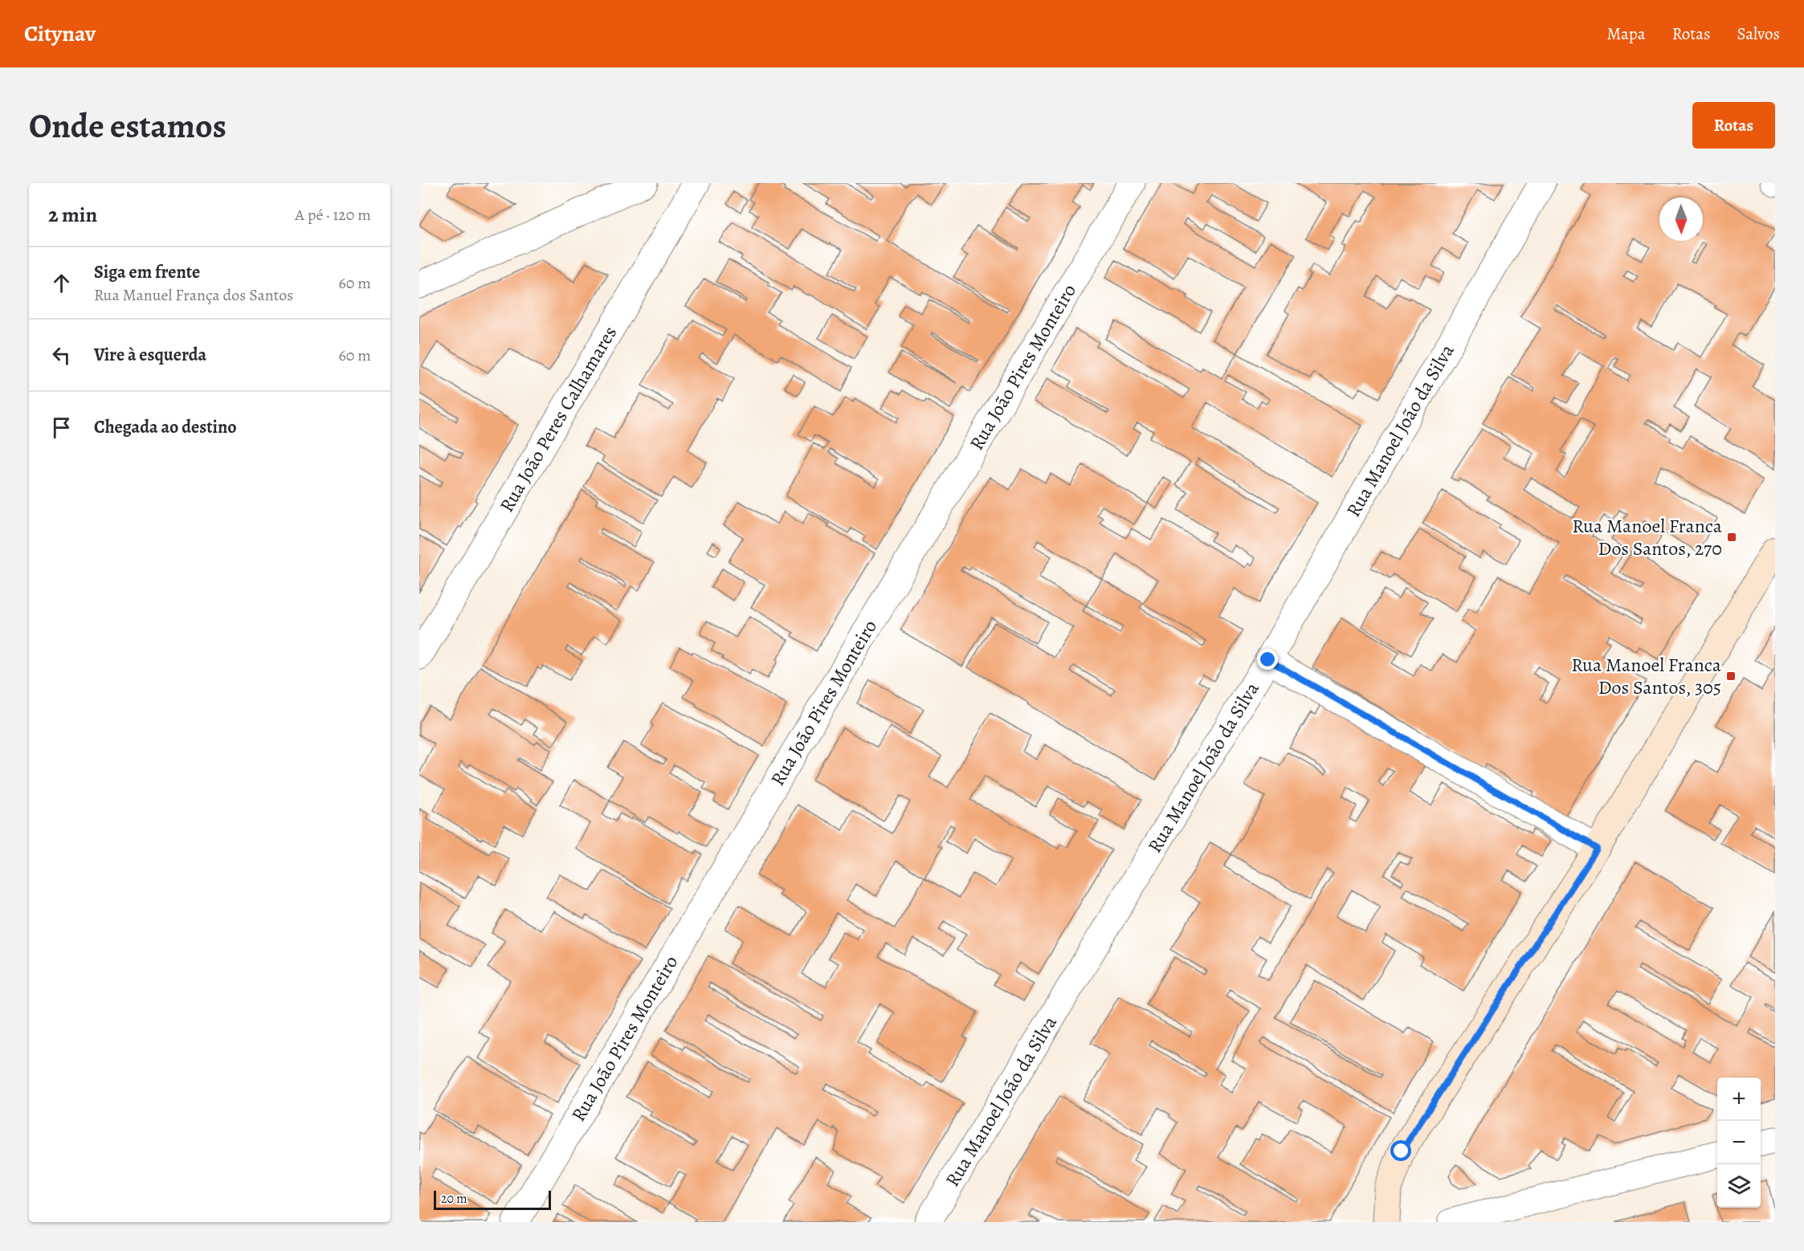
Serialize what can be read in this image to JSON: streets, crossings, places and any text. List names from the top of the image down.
{
  "streets": {
    "street": ["Rua João Pires Monteiro", "Rua João Peres Calhamares", "Rua Manoel João da Silva"]
  },
  "places": {
    "transit": ["Rua Manoel Franca Dos Santos, 270", "Rua Manoel Franca Dos Santos, 305"]
  },
  "scale_bar": "20 m",
  "north": "bottom",
  "page": {
    "header": "Citynav",
    "nav": ["Mapa", "Rotas", "Salvos"],
    "buttons": "Rotas",
    "title": "Onde estamos",
    "heading": ["2 min", "A pé · 120 m"],
    "list": [
      ["Siga em frente", "Rua Manuel França dos Santos", "60 m"],
      ["Vire à esquerda", "60 m"],
      "Chegada ao destino"
    ],
    "map_buttons": ["+", "−"],
    "scale": "20 m"
  }
}
